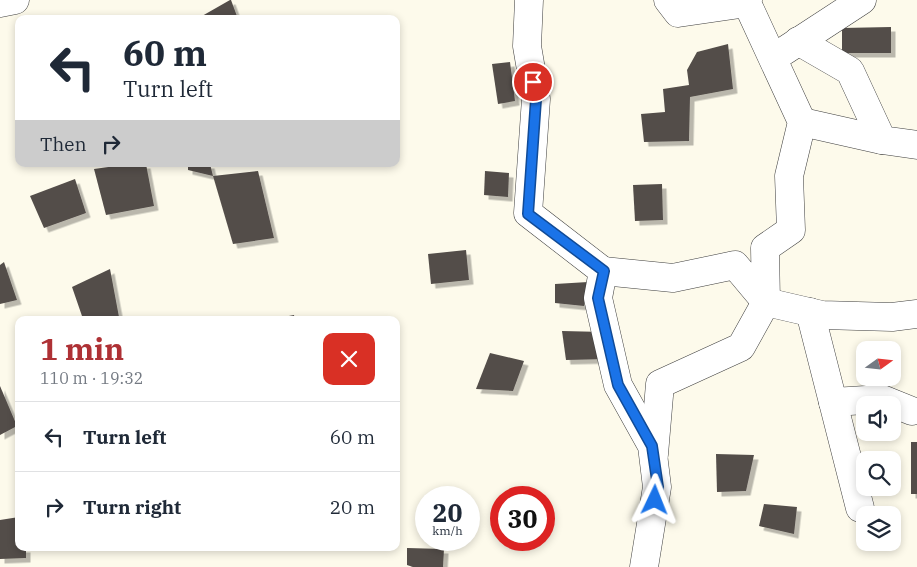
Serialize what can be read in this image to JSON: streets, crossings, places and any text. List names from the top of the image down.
{
  "north": "right",
  "page": {
    "turn": ["60 m", "Turn left"],
    "then": "Then",
    "heading": ["1 min", "110 m · 19:32"],
    "list": [
      {
        "name": "Turn left",
        "value": "60 m"
      },
      {
        "name": "Turn right",
        "value": "20 m"
      }
    ],
    "speed": "20 km/h",
    "limit": "30"
  }
}
